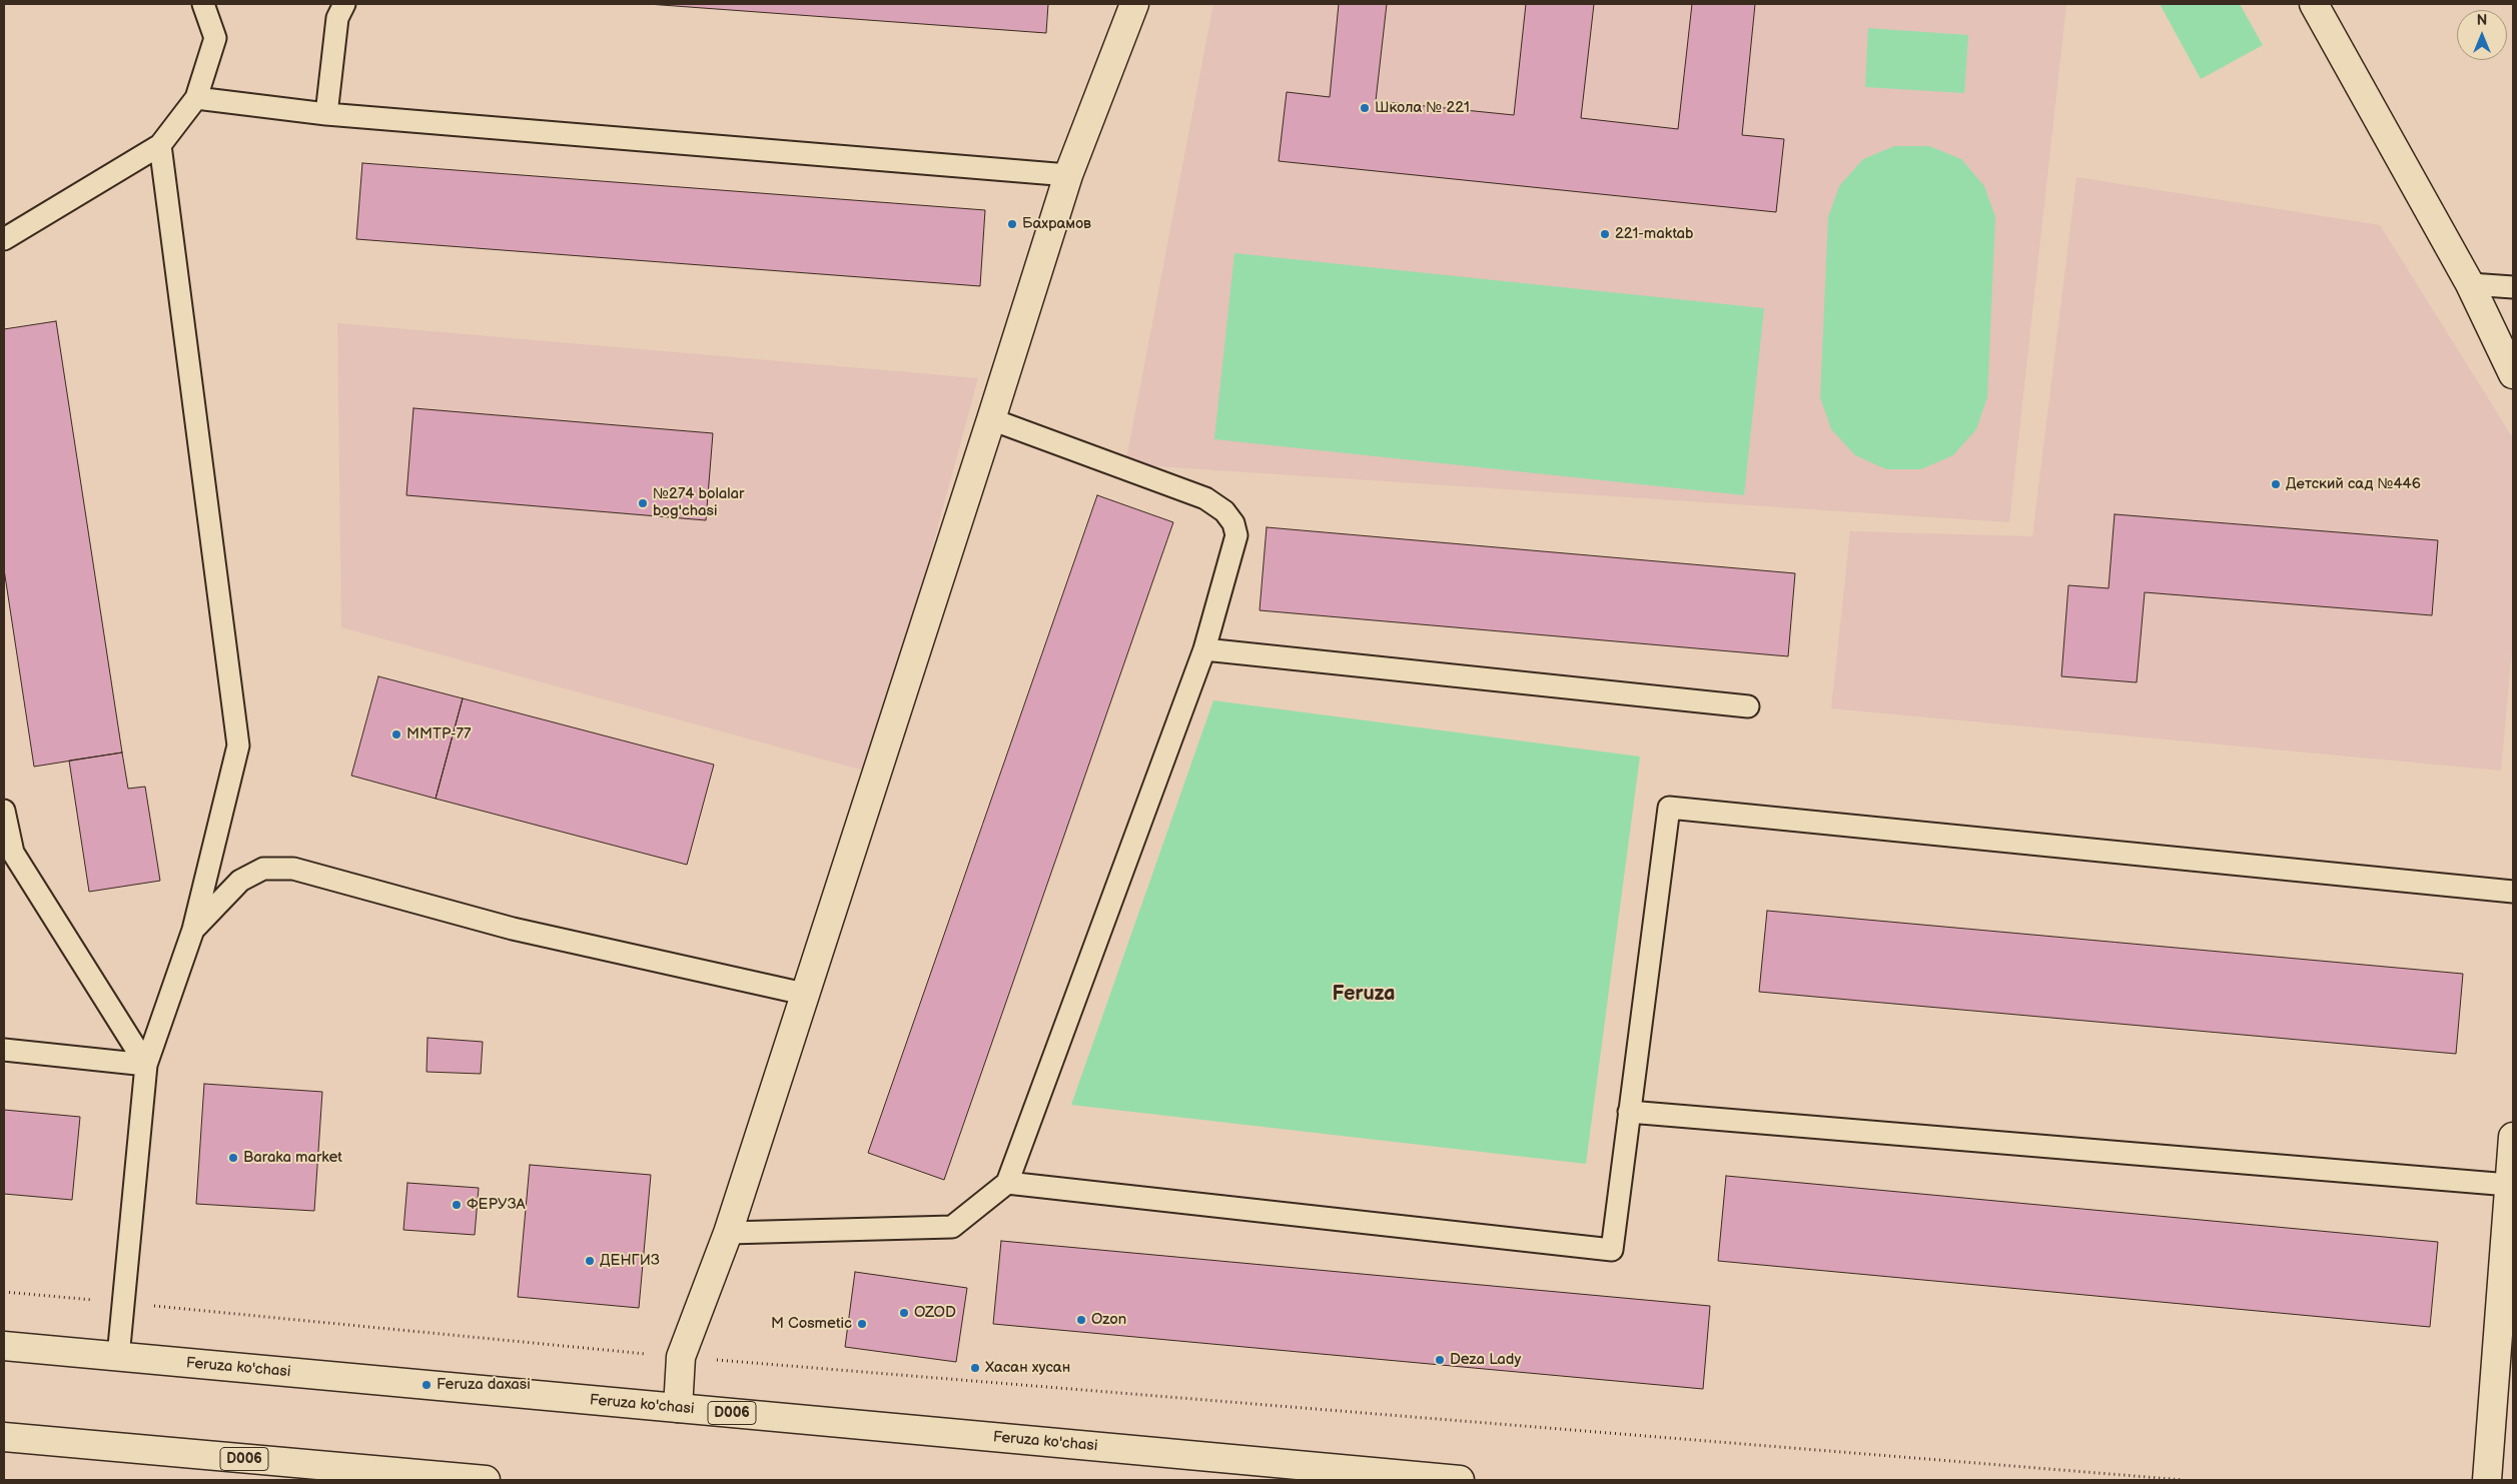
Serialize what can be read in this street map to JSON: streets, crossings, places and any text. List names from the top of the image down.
{
  "streets": {
    "street": ["Feruza ko'chasi", "D006"]
  },
  "districts": ["Feruza"],
  "places": [
    "Школа № 221",
    "Бахрамов",
    "221-maktab",
    "Детский сад №446",
    "№274 bolalar bog'chasi",
    "MMTP-77",
    "Baraka market",
    "ФЕРУЗА",
    "ДЕНГИЗ",
    "OZOD",
    "Ozon",
    "M Cosmetic",
    "Deza Lady",
    "Хасан хусан",
    "Feruza daxasi"
  ],
  "north": "top"
}
